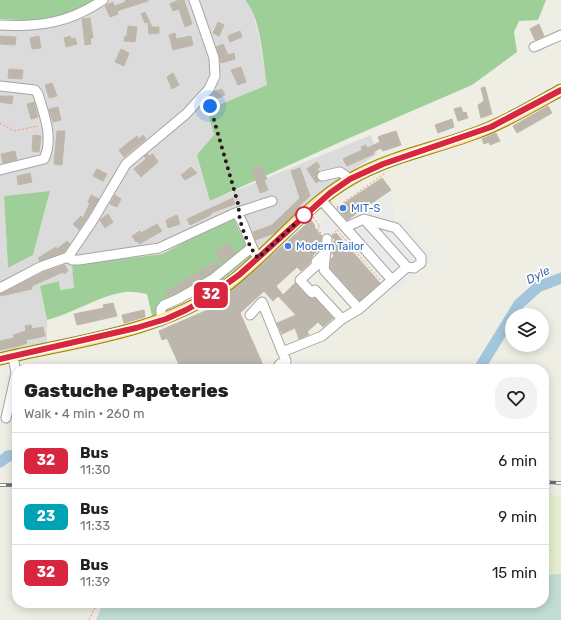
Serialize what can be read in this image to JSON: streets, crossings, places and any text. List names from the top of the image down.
{
  "water": ["Dyle"],
  "places": ["MIT-S", "Modern Tailor"],
  "lines": ["bus line 32"],
  "page": {
    "on_map": "32",
    "heading": ["Gastuche Papeteries", "Walk · 4 min · 260 m"],
    "list": [
      {
        "mark": "32",
        "name": "Bus",
        "note": "11:30",
        "value": "6 min"
      },
      {
        "mark": "23",
        "name": "Bus",
        "note": "11:33",
        "value": "9 min"
      },
      {
        "mark": "32",
        "name": "Bus",
        "note": "11:39",
        "value": "15 min"
      }
    ]
  }
}
